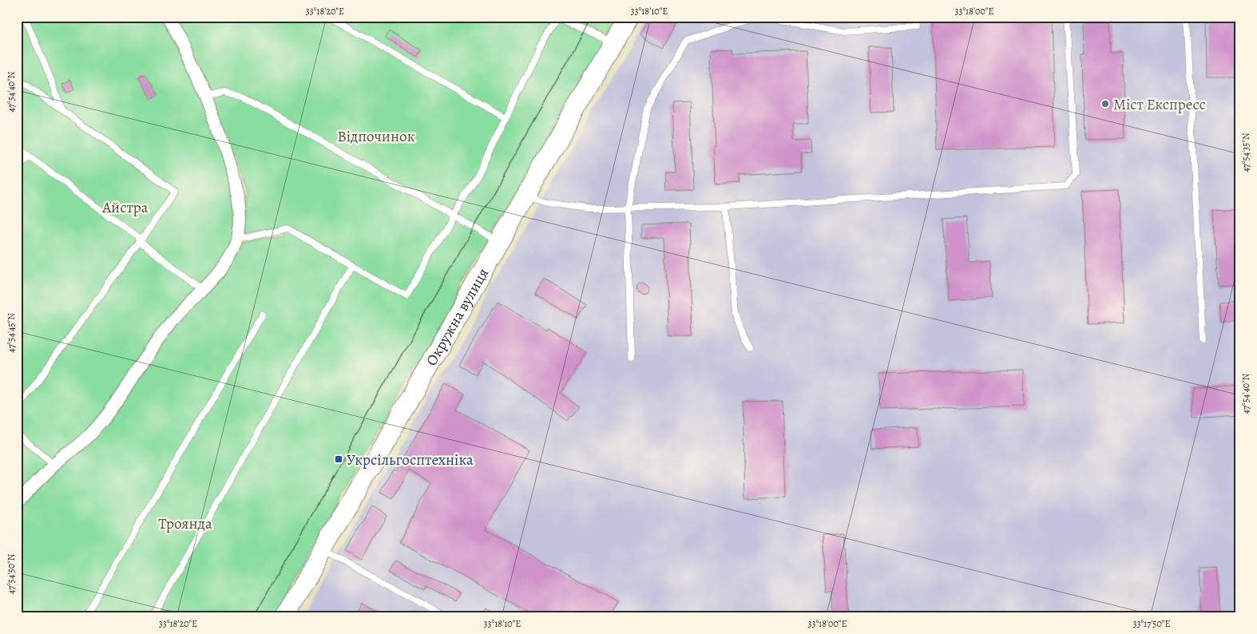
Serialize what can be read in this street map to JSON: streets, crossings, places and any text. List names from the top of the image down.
{
  "streets": {
    "main road": ["Окружна вулиця"]
  },
  "parks": ["Відпочинок", "Айстра", "Троянда"],
  "places": {
    "other": ["Міст Експресс"],
    "transit": ["Укрсільгосптехніка"]
  },
  "coordinates": [
    "33°18'20\"E",
    "33°18'10\"E",
    "33°18'00\"E",
    "47°54'40\"N",
    "47°54'35\"N",
    "47°54'45\"N",
    "47°54'50\"N",
    "33°17'50\"E"
  ]
}
